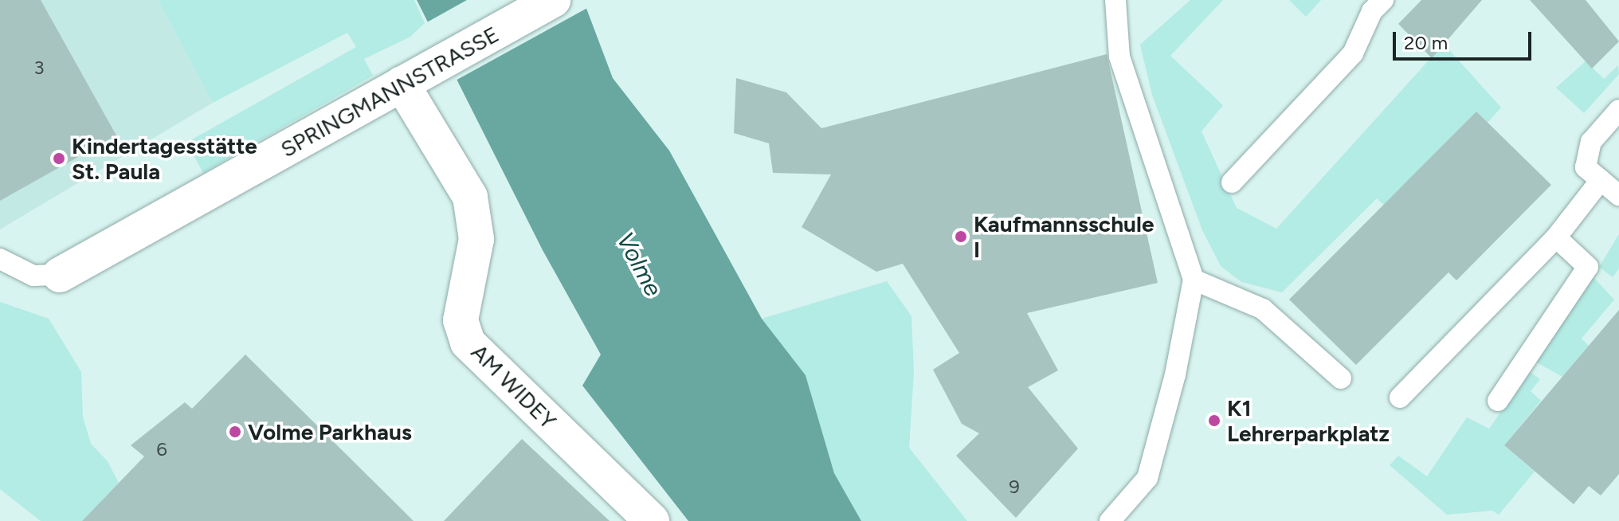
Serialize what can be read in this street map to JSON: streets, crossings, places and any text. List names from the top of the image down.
{
  "streets": {
    "street": ["SPRINGMANNSTRASSE", "AM WIDEY"]
  },
  "crossings": [
    ["SPRINGMANNSTRASSE", "AM WIDEY"]
  ],
  "water": ["Volme"],
  "places": [
    "Kindertagesstätte St. Paula",
    "Kaufmannsschule I",
    "K1 Lehrerparkplatz",
    "Volme Parkhaus"
  ],
  "house_numbers": ["3", "6", "9"],
  "scale_bar": "20 m"
}
